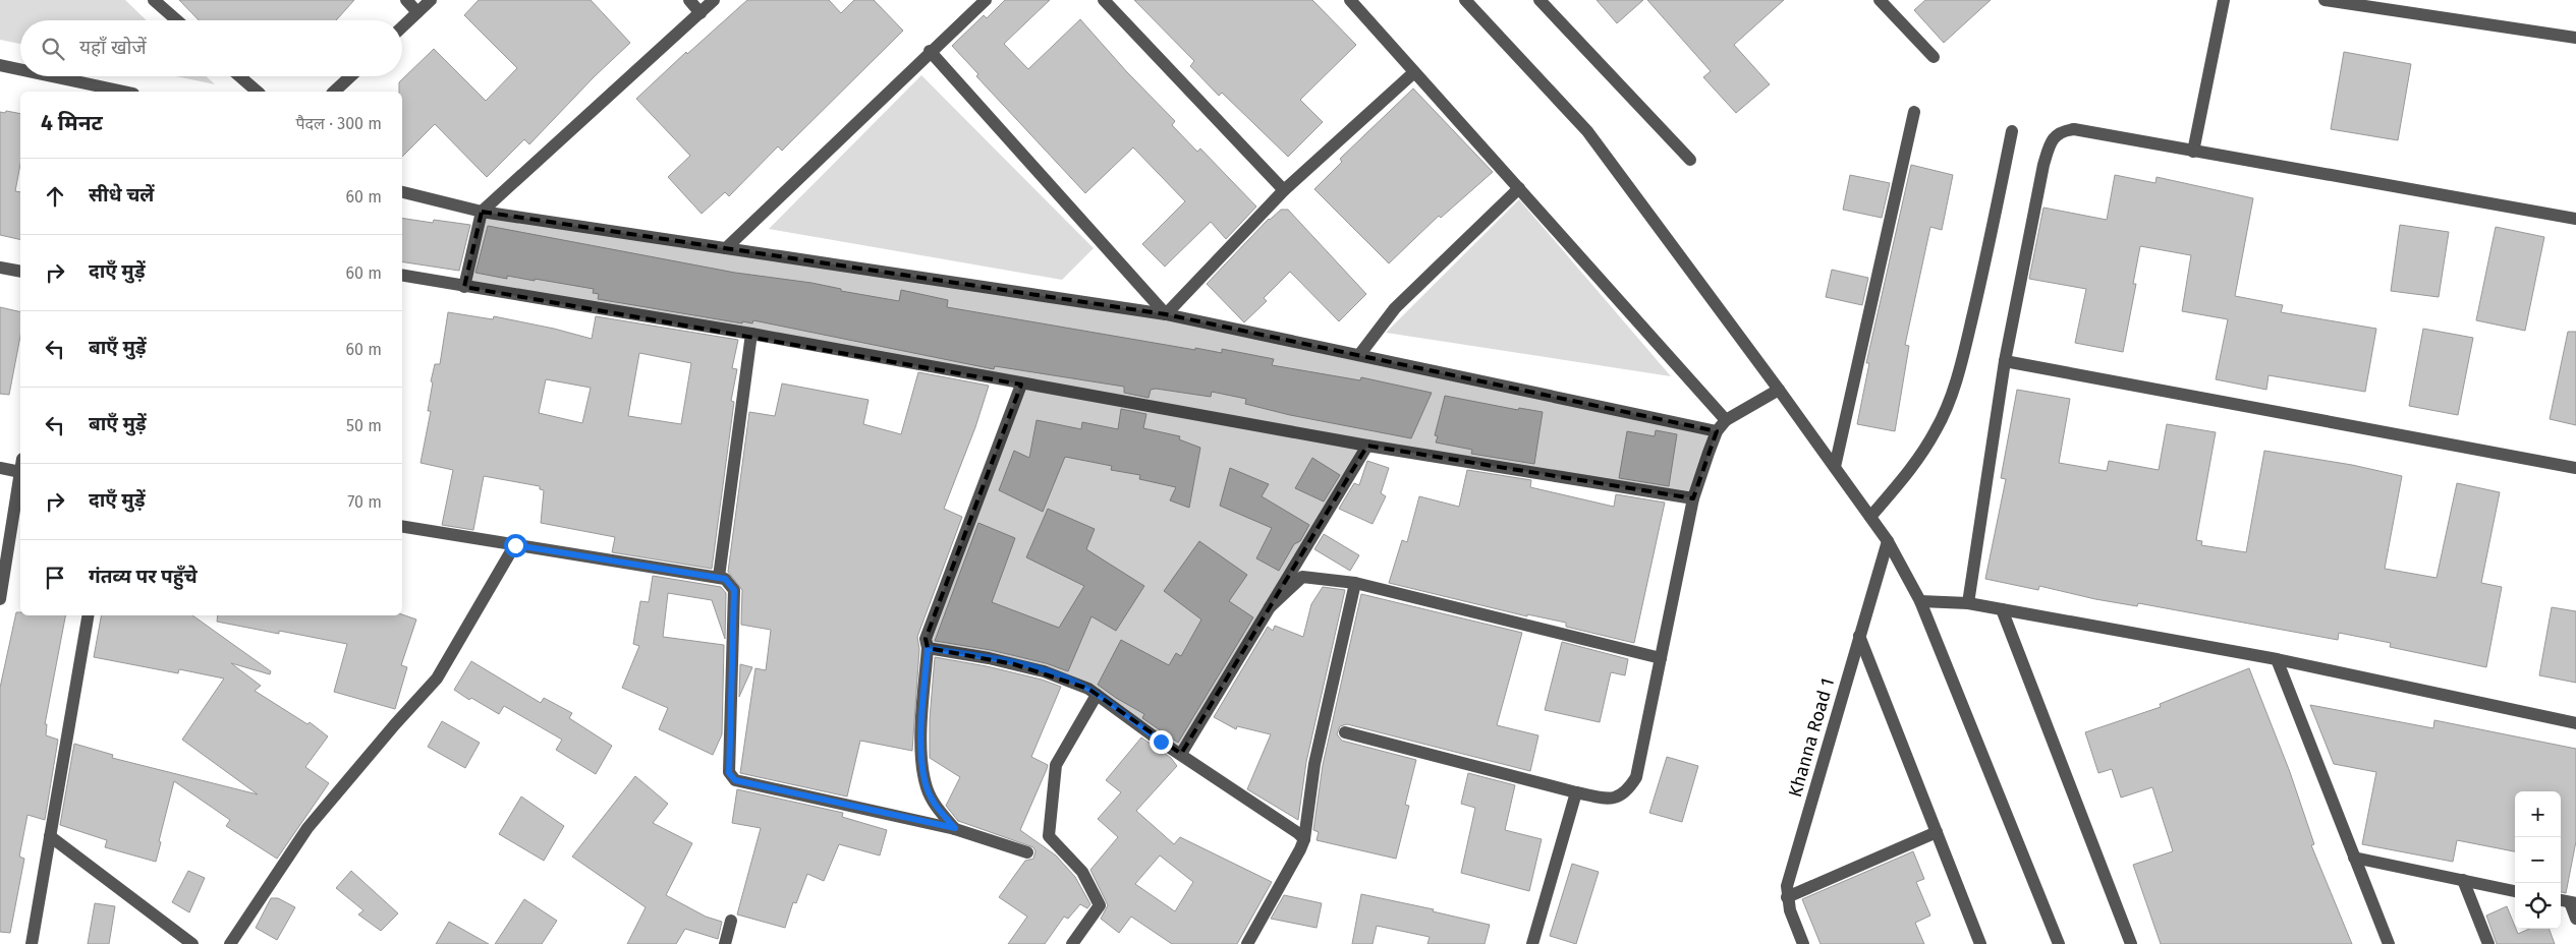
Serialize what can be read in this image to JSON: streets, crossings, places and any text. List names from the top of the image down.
{
  "streets": {
    "street": ["Khanna Road 1"]
  },
  "page": {
    "search": "यहाँ खोजें",
    "heading": ["4 मिनट", "पैदल · 300 m"],
    "list": [
      ["सीधे चलें", "60 m"],
      ["दाएँ मुड़ें", "60 m"],
      ["बाएँ मुड़ें", "60 m"],
      ["बाएँ मुड़ें", "50 m"],
      ["दाएँ मुड़ें", "70 m"],
      "गंतव्य पर पहुँचे"
    ],
    "map_buttons": ["+", "−"]
  }
}
